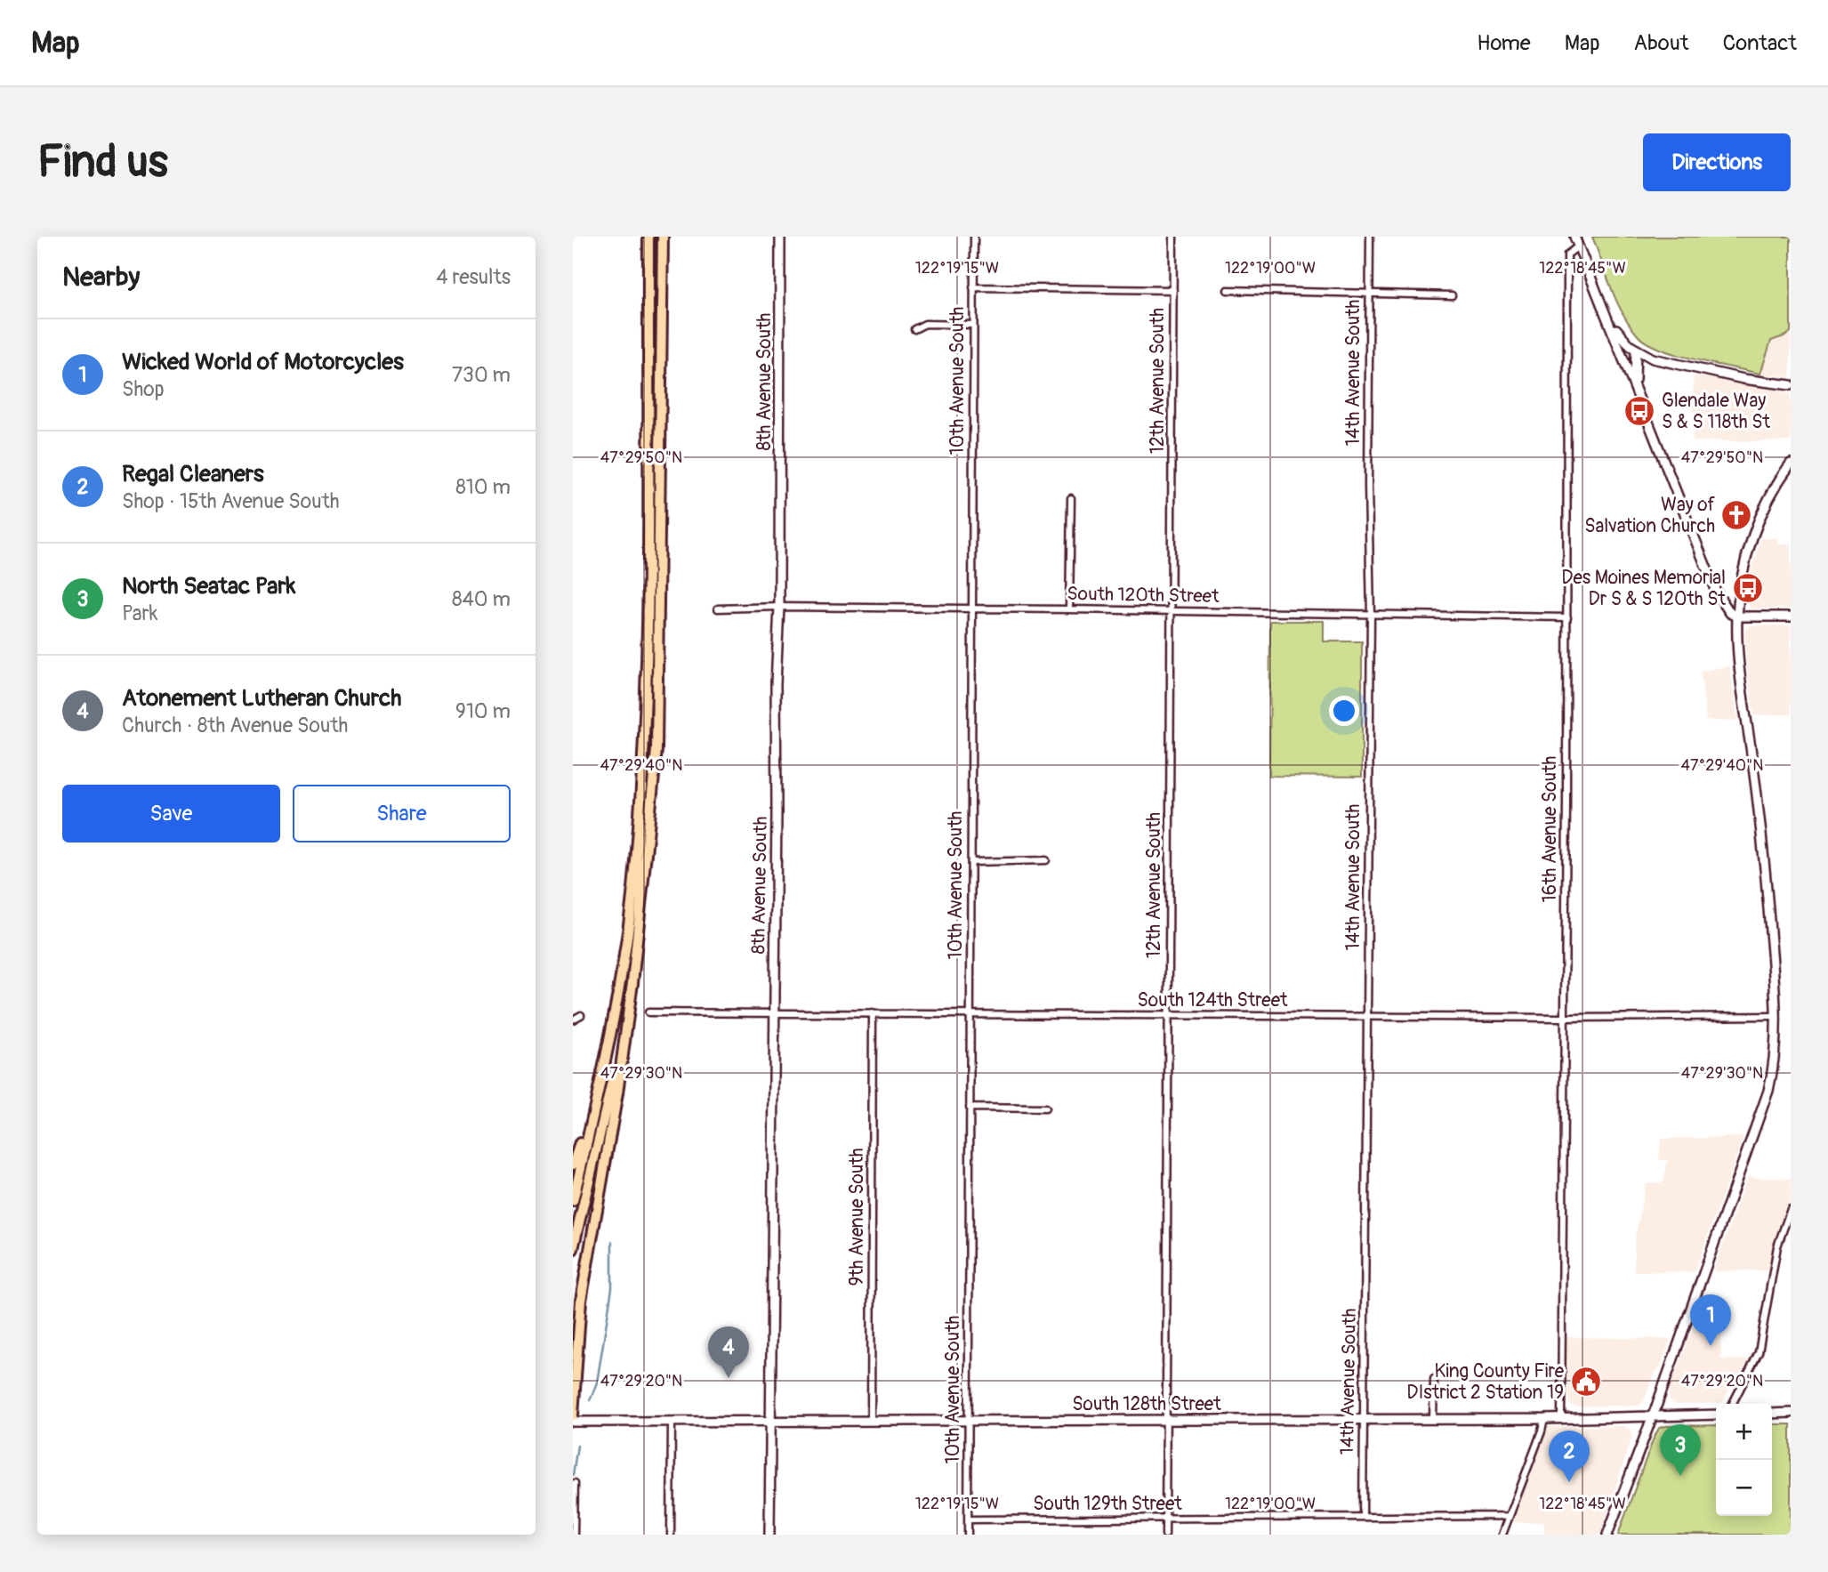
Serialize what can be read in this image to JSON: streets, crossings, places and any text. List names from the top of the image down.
{
  "streets": {
    "main road": ["8th Avenue South", "South 128th Street"],
    "street": [
      "14th Avenue South",
      "10th Avenue South",
      "12th Avenue South",
      "South 120th Street",
      "16th Avenue South",
      "South 124th Street",
      "9th Avenue South",
      "South 129th Street"
    ]
  },
  "crossings": [
    ["14th Avenue South", "South 120th Street"],
    ["14th Avenue South", "South 124th Street"],
    ["14th Avenue South", "South 128th Street"],
    ["14th Avenue South", "South 129th Street"],
    ["10th Avenue South", "South 120th Street"],
    ["10th Avenue South", "South 124th Street"],
    ["10th Avenue South", "South 128th Street"],
    ["10th Avenue South", "South 129th Street"],
    ["12th Avenue South", "South 120th Street"],
    ["12th Avenue South", "South 124th Street"],
    ["12th Avenue South", "South 128th Street"],
    ["12th Avenue South", "South 129th Street"],
    ["8th Avenue South", "South 120th Street"],
    ["8th Avenue South", "South 124th Street"],
    ["8th Avenue South", "South 128th Street"],
    ["South 120th Street", "16th Avenue South"],
    ["16th Avenue South", "South 124th Street"],
    ["16th Avenue South", "South 128th Street"],
    ["South 124th Street", "9th Avenue South"],
    ["9th Avenue South", "South 128th Street"]
  ],
  "places": {
    "bus stop": ["Glendale Way S & S 118th St", "Des Moines Memorial Dr S & S 120th St"],
    "church": ["Way of Salvation Church"],
    "public building": ["King County Fire DIstrict 2 Station 19"]
  },
  "page": {
    "header": "Map",
    "nav": [
      "Home",
      "Map",
      "About",
      "Contact"
    ],
    "buttons": [
      "Directions",
      ["Save", "Share"]
    ],
    "title": "Find us",
    "heading": ["Nearby", "4 results"],
    "list": [
      {
        "mark": "1",
        "name": "Wicked World of Motorcycles",
        "note": "Shop",
        "value": "730 m"
      },
      {
        "mark": "2",
        "name": "Regal Cleaners",
        "note": "Shop · 15th Avenue South",
        "value": "810 m"
      },
      {
        "mark": "3",
        "name": "North Seatac Park",
        "note": "Park",
        "value": "840 m"
      },
      {
        "mark": "4",
        "name": "Atonement Lutheran Church",
        "note": "Church · 8th Avenue South",
        "value": "910 m"
      }
    ],
    "pins": [
      "1",
      "4",
      "3",
      "2"
    ],
    "map_buttons": ["+", "−"]
  },
  "coordinates": [
    "122°19'15\"W",
    "122°19'00\"W",
    "122°18'45\"W",
    "47°29'50\"N",
    "47°29'40\"N",
    "47°29'30\"N",
    "47°29'20\"N"
  ]
}
